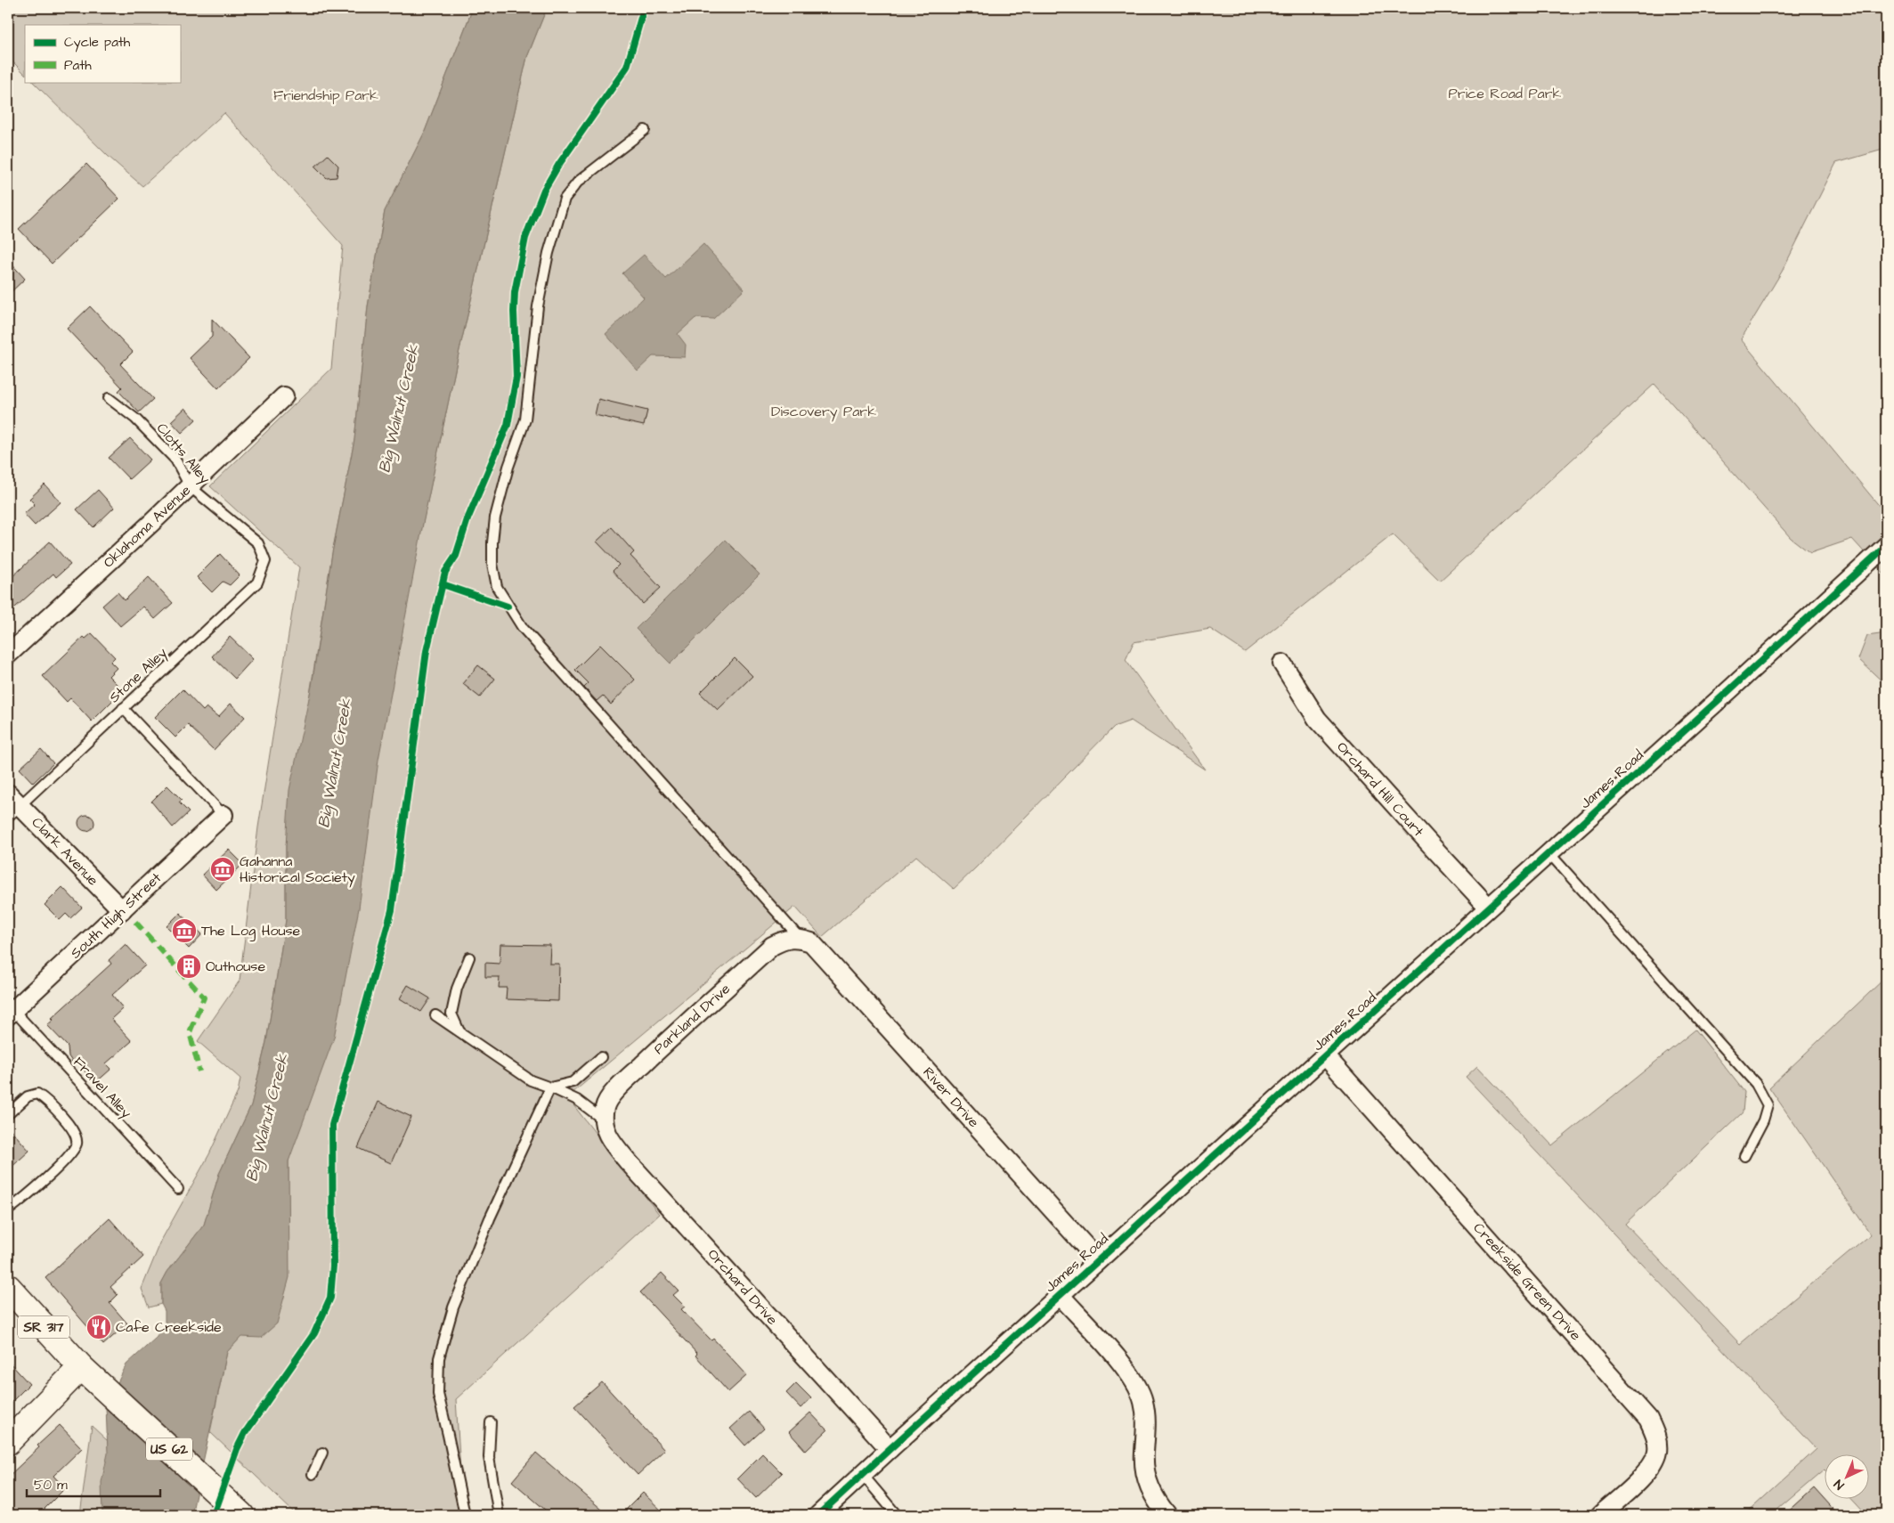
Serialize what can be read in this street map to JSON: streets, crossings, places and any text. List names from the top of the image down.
{
  "streets": {
    "main road": ["SR 317", "US 62"],
    "street": [
      "Oklahoma Avenue",
      "James Road",
      "Orchard Hill Court",
      "Clark Avenue",
      "South High Street",
      "Parkland Drive",
      "River Drive",
      "Creekside Green Drive",
      "Orchard Drive"
    ],
    "lane": ["Clotts Alley", "Stone Alley", "Fravel Alley"]
  },
  "crossings": [
    ["Clotts Alley", "Oklahoma Avenue"],
    ["Clotts Alley", "Stone Alley"],
    ["Stone Alley", "Clark Avenue"],
    ["James Road", "Orchard Hill Court"],
    ["James Road", "River Drive"],
    ["James Road", "Creekside Green Drive"],
    ["James Road", "Orchard Drive"],
    ["Clark Avenue", "South High Street"],
    ["South High Street", "Fravel Alley"],
    ["Parkland Drive", "River Drive"],
    ["Parkland Drive", "Orchard Drive"],
    ["SR 317", "US 62"]
  ],
  "water": ["Big Walnut Creek"],
  "parks": ["Price Road Park", "Friendship Park", "Discovery Park"],
  "places": {
    "museum": ["Gahanna Historical Society", "The Log House"],
    "building": ["Outhouse"],
    "restaurant": ["Cafe Creekside"]
  },
  "legend": ["Cycle path", "Path"],
  "scale_bar": "50 m",
  "north": "bottom left"
}
